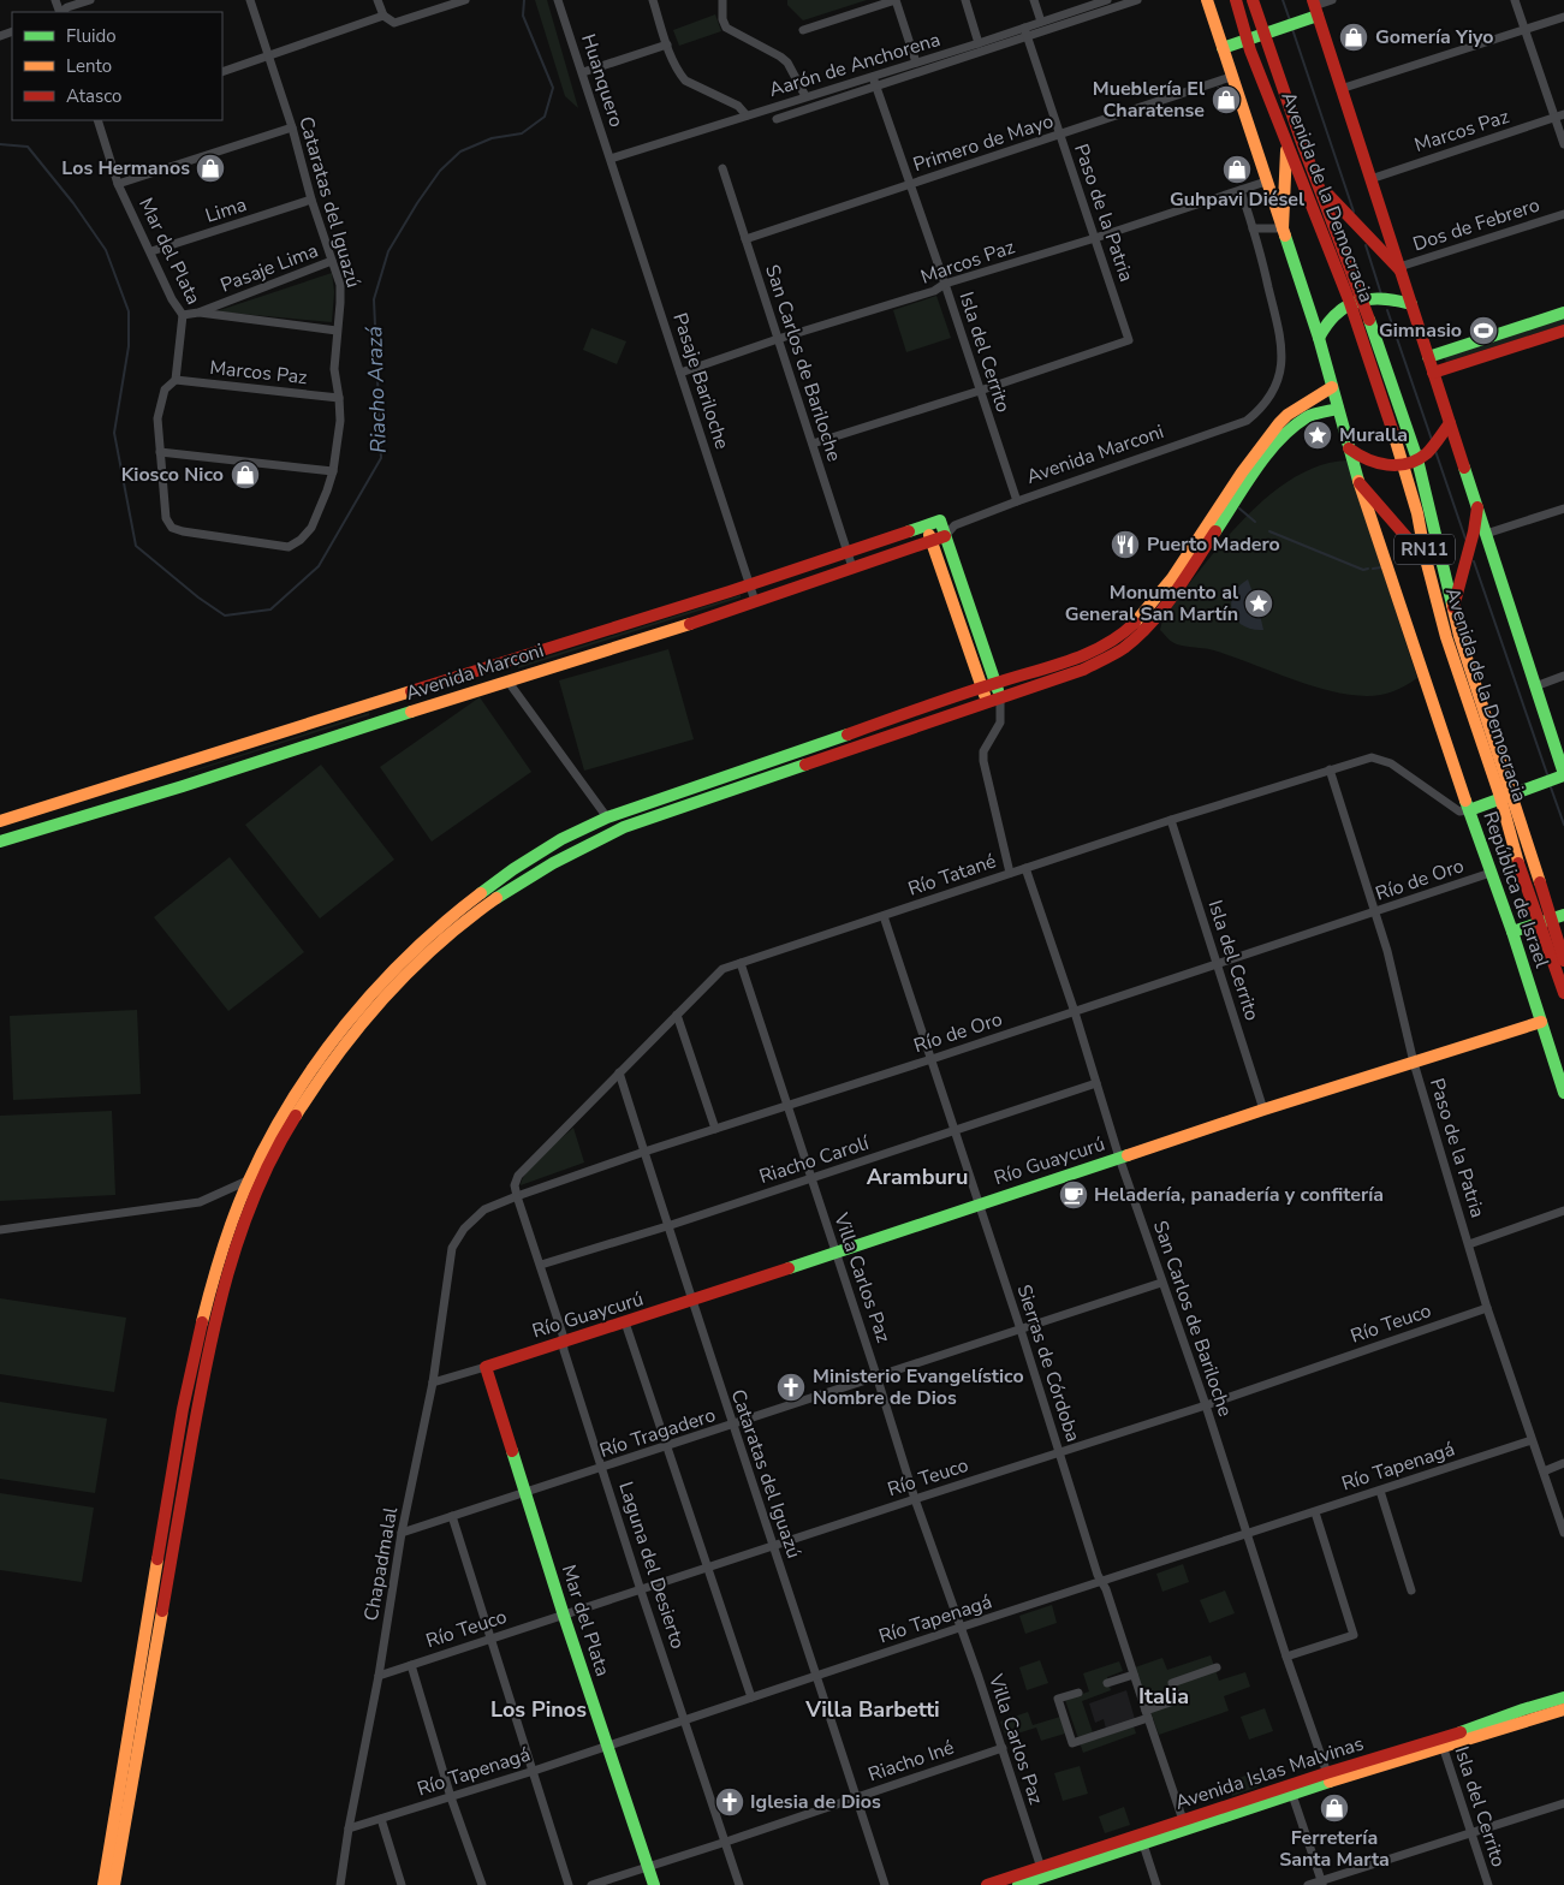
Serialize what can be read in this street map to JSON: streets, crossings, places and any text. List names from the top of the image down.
{
  "streets": {
    "main road": [
      "Avenida de la Democracia",
      "Mar del Plata",
      "Avenida Marconi",
      "RN11",
      "República de Israel",
      "Río Guaycurú",
      "Avenida Islas Malvinas"
    ],
    "street": [
      "Aarón de Anchorena",
      "Huanquero",
      "Marcos Paz",
      "Primero de Mayo",
      "Cataratas del Iguazú",
      "Lima",
      "Paso de la Patria",
      "Dos de Febrero",
      "Pasaje Lima",
      "Isla del Cerrito",
      "San Carlos de Bariloche",
      "Pasaje Bariloche",
      "Río Tatané",
      "Río de Oro",
      "Riacho Carolí",
      "Villa Carlos Paz",
      "Río Teuco",
      "Sierras de Córdoba",
      "Río Tragadero",
      "Río Tapenagá",
      "Chapadmalal",
      "Laguna del Desierto",
      "Riacho Iné"
    ]
  },
  "crossings": [
    ["Aarón de Anchorena", "Huanquero"],
    ["Aarón de Anchorena", "Paso de la Patria"],
    ["Aarón de Anchorena", "Isla del Cerrito"],
    ["Huanquero", "Pasaje Bariloche"],
    ["Marcos Paz", "Avenida de la Democracia"],
    ["Marcos Paz", "Cataratas del Iguazú"],
    ["Marcos Paz", "Paso de la Patria"],
    ["Marcos Paz", "Mar del Plata"],
    ["Marcos Paz", "Isla del Cerrito"],
    ["Marcos Paz", "San Carlos de Bariloche"],
    ["Marcos Paz", "Pasaje Bariloche"],
    ["Primero de Mayo", "Paso de la Patria"],
    ["Primero de Mayo", "Isla del Cerrito"],
    ["Primero de Mayo", "San Carlos de Bariloche"],
    ["Avenida de la Democracia", "Dos de Febrero"],
    ["Cataratas del Iguazú", "Lima"],
    ["Cataratas del Iguazú", "Mar del Plata"],
    ["Cataratas del Iguazú", "Pasaje Lima"],
    ["Cataratas del Iguazú", "Río Tatané"],
    ["Cataratas del Iguazú", "Río de Oro"],
    ["Cataratas del Iguazú", "Riacho Carolí"],
    ["Cataratas del Iguazú", "Río Guaycurú"],
    ["Cataratas del Iguazú", "Río Teuco"],
    ["Cataratas del Iguazú", "Río Tragadero"],
    ["Cataratas del Iguazú", "Río Tapenagá"],
    ["Cataratas del Iguazú", "Riacho Iné"],
    ["Lima", "Mar del Plata"],
    ["Paso de la Patria", "Isla del Cerrito"],
    ["Paso de la Patria", "Río Tatané"],
    ["Paso de la Patria", "Río de Oro"],
    ["Paso de la Patria", "Río Guaycurú"],
    ["Paso de la Patria", "Río Teuco"],
    ["Paso de la Patria", "Río Tapenagá"],
    ["Mar del Plata", "Pasaje Lima"],
    ["Mar del Plata", "Río Guaycurú"],
    ["Mar del Plata", "Río Teuco"],
    ["Mar del Plata", "Río Tragadero"],
    ["Mar del Plata", "Río Tapenagá"],
    ["Mar del Plata", "Riacho Iné"],
    ["Isla del Cerrito", "Avenida Marconi"],
    ["Isla del Cerrito", "Río Tatané"],
    ["Isla del Cerrito", "Río de Oro"],
    ["Isla del Cerrito", "Río Guaycurú"],
    ["Isla del Cerrito", "Avenida Islas Malvinas"],
    ["San Carlos de Bariloche", "Avenida Marconi"],
    ["San Carlos de Bariloche", "Río Tatané"],
    ["San Carlos de Bariloche", "Río de Oro"],
    ["San Carlos de Bariloche", "Riacho Carolí"],
    ["San Carlos de Bariloche", "Río Guaycurú"],
    ["San Carlos de Bariloche", "Río Teuco"],
    ["San Carlos de Bariloche", "Río Tragadero"],
    ["San Carlos de Bariloche", "Río Tapenagá"],
    ["San Carlos de Bariloche", "Avenida Islas Malvinas"],
    ["Pasaje Bariloche", "Avenida Marconi"],
    ["Río Tatané", "República de Israel"],
    ["Río Tatané", "Villa Carlos Paz"],
    ["Río Tatané", "Sierras de Córdoba"],
    ["Río Tatané", "Laguna del Desierto"],
    ["Río de Oro", "República de Israel"],
    ["Río de Oro", "Villa Carlos Paz"],
    ["Río de Oro", "Sierras de Córdoba"],
    ["Río de Oro", "Chapadmalal"],
    ["Río de Oro", "Laguna del Desierto"],
    ["República de Israel", "Río Guaycurú"],
    ["Riacho Carolí", "Villa Carlos Paz"],
    ["Riacho Carolí", "Sierras de Córdoba"],
    ["Riacho Carolí", "Laguna del Desierto"],
    ["Río Guaycurú", "Villa Carlos Paz"],
    ["Río Guaycurú", "Sierras de Córdoba"],
    ["Río Guaycurú", "Chapadmalal"],
    ["Río Guaycurú", "Laguna del Desierto"],
    ["Villa Carlos Paz", "Río Teuco"],
    ["Villa Carlos Paz", "Río Tragadero"],
    ["Villa Carlos Paz", "Río Tapenagá"],
    ["Villa Carlos Paz", "Riacho Iné"],
    ["Villa Carlos Paz", "Avenida Islas Malvinas"],
    ["Río Teuco", "Sierras de Córdoba"],
    ["Río Teuco", "Chapadmalal"],
    ["Río Teuco", "Laguna del Desierto"],
    ["Sierras de Córdoba", "Río Tragadero"],
    ["Sierras de Córdoba", "Río Tapenagá"],
    ["Sierras de Córdoba", "Avenida Islas Malvinas"],
    ["Río Tragadero", "Chapadmalal"],
    ["Río Tragadero", "Laguna del Desierto"],
    ["Río Tapenagá", "Chapadmalal"],
    ["Río Tapenagá", "Laguna del Desierto"],
    ["Laguna del Desierto", "Riacho Iné"]
  ],
  "districts": [
    "Aramburu",
    "Italia",
    "Los Pinos",
    "Villa Barbetti"
  ],
  "water": ["Riacho Arazá"],
  "places": {
    "shop": [
      "Gomería Yiyo",
      "Mueblería El Charatense",
      "Los Hermanos",
      "Guhpavi Diésel",
      "Kiosco Nico",
      "Ferretería Santa Marta"
    ],
    "sports": ["Gimnasio"],
    "place": ["Muralla", "Monumento al General San Martín"],
    "restaurant": ["Puerto Madero"],
    "cafe": ["Heladería, panadería y confitería"],
    "church": ["Ministerio Evangelístico Nombre de Dios", "Iglesia de Dios"]
  },
  "legend": ["Fluido", "Lento", "Atasco"]
}
